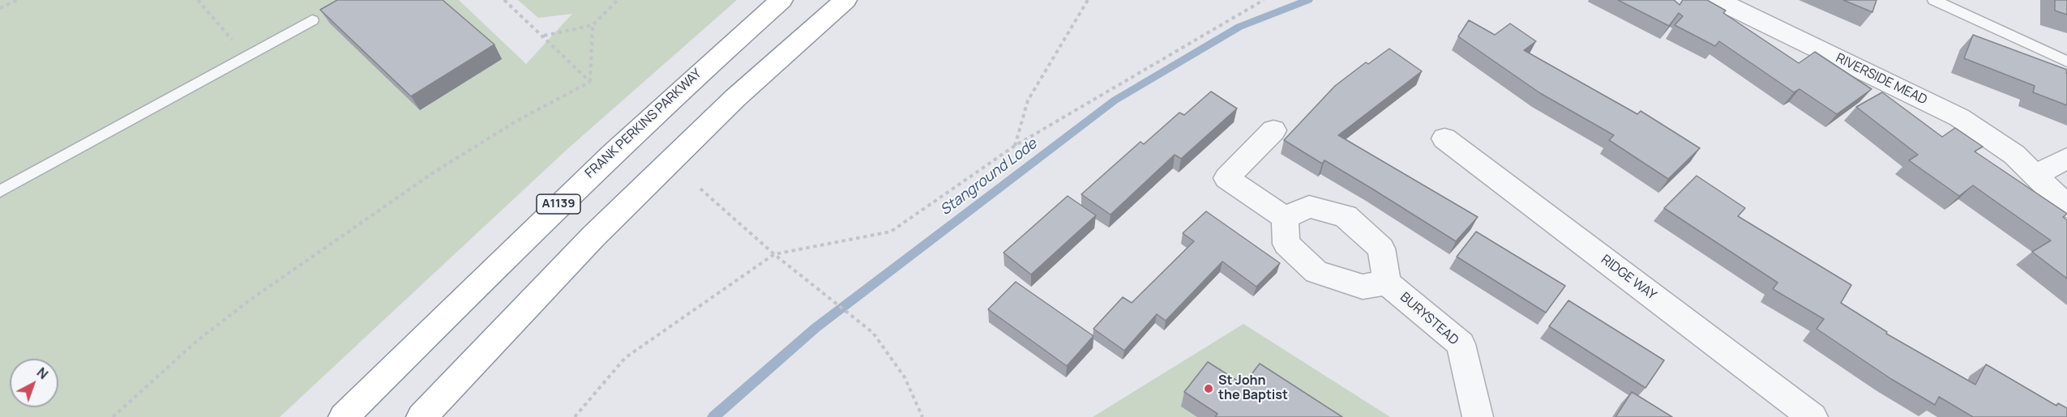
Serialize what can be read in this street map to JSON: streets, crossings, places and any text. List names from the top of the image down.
{
  "streets": {
    "highway": ["FRANK PERKINS PARKWAY", "A1139"],
    "street": ["RIVERSIDE MEAD", "RIDGE WAY", "BURYSTEAD"]
  },
  "water": ["Stanground Lode"],
  "places": ["St John the Baptist"],
  "north": "top right"
}
